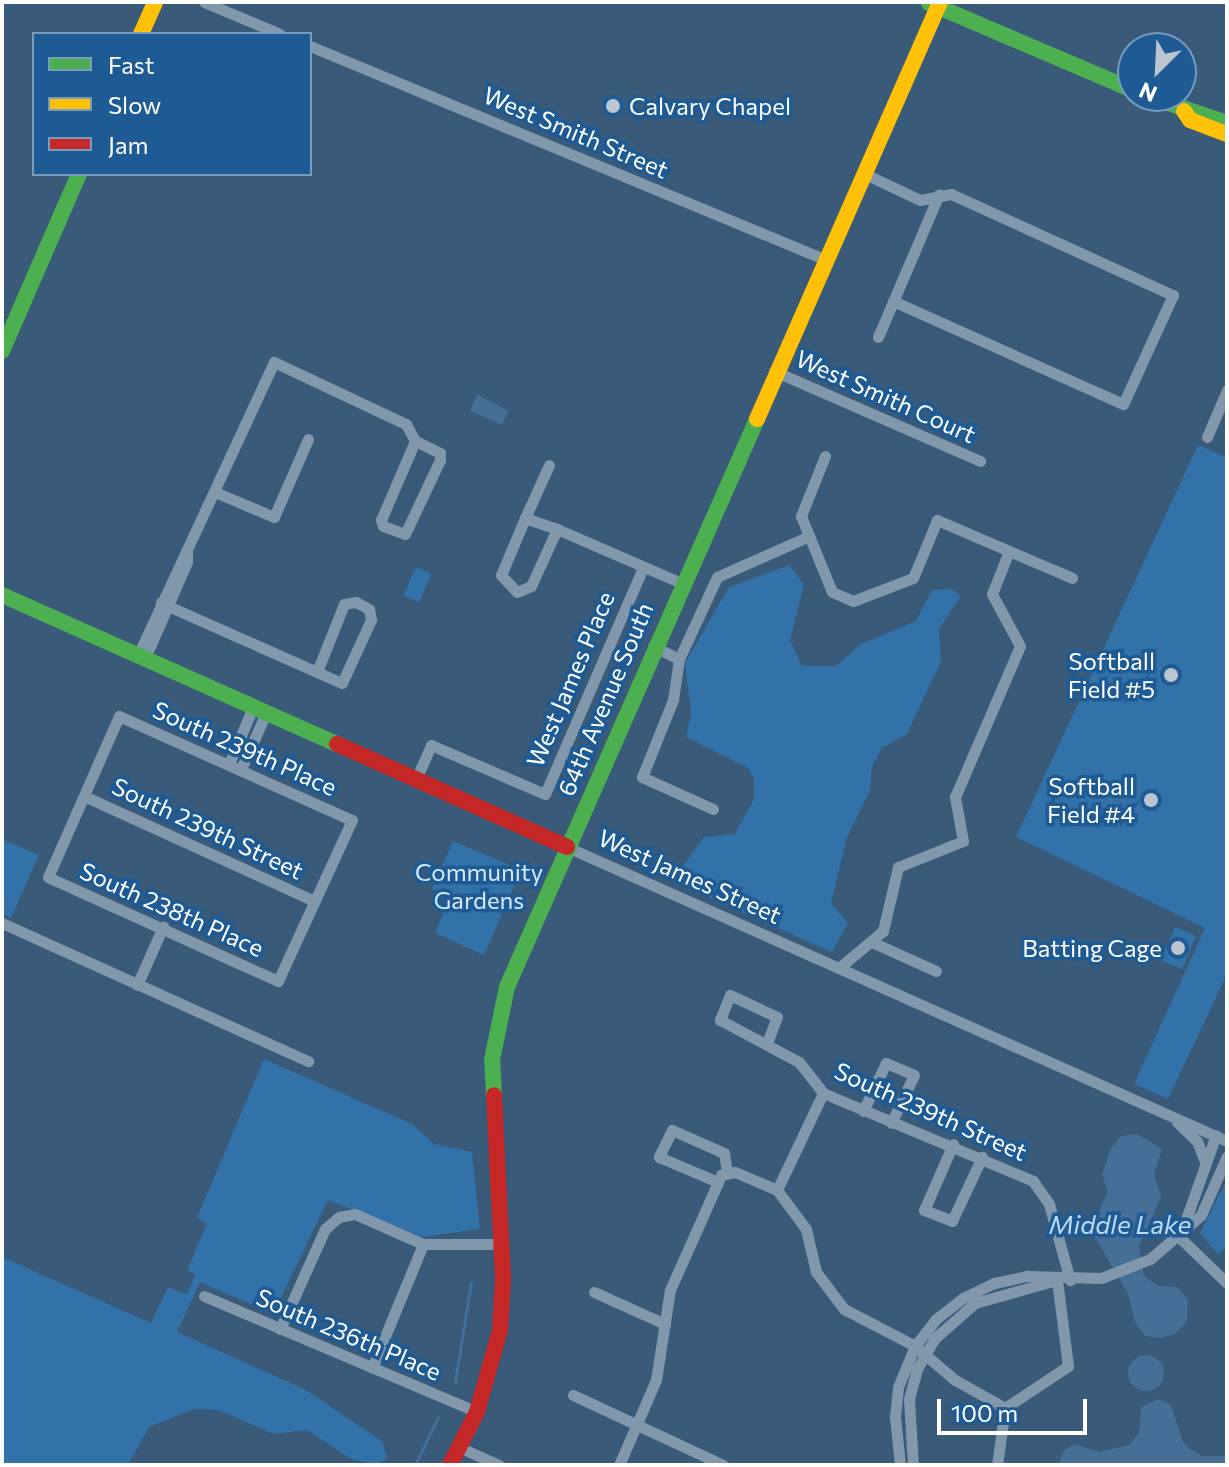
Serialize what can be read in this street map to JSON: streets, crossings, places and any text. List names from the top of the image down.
{
  "streets": {
    "street": [
      "West Smith Street",
      "West Smith Court",
      "West James Place",
      "64th Avenue South",
      "South 239th Place",
      "South 239th Street",
      "West James Street",
      "South 238th Place",
      "South 236th Place"
    ]
  },
  "crossings": [
    ["West Smith Street", "64th Avenue South"],
    ["West Smith Court", "64th Avenue South"],
    ["West James Place", "West James Street"],
    ["64th Avenue South", "West James Street"],
    ["64th Avenue South", "South 236th Place"],
    ["South 239th Place", "South 239th Street"],
    ["South 239th Place", "South 238th Place"],
    ["South 239th Street", "South 238th Place"]
  ],
  "water": ["Middle Lake"],
  "parks": ["Community Gardens"],
  "places": [
    "Calvary Chapel",
    "Softball Field #5",
    "Softball Field #4",
    "Batting Cage"
  ],
  "legend": ["Fast", "Slow", "Jam"],
  "scale_bar": "100 m",
  "north": "bottom left"
}
